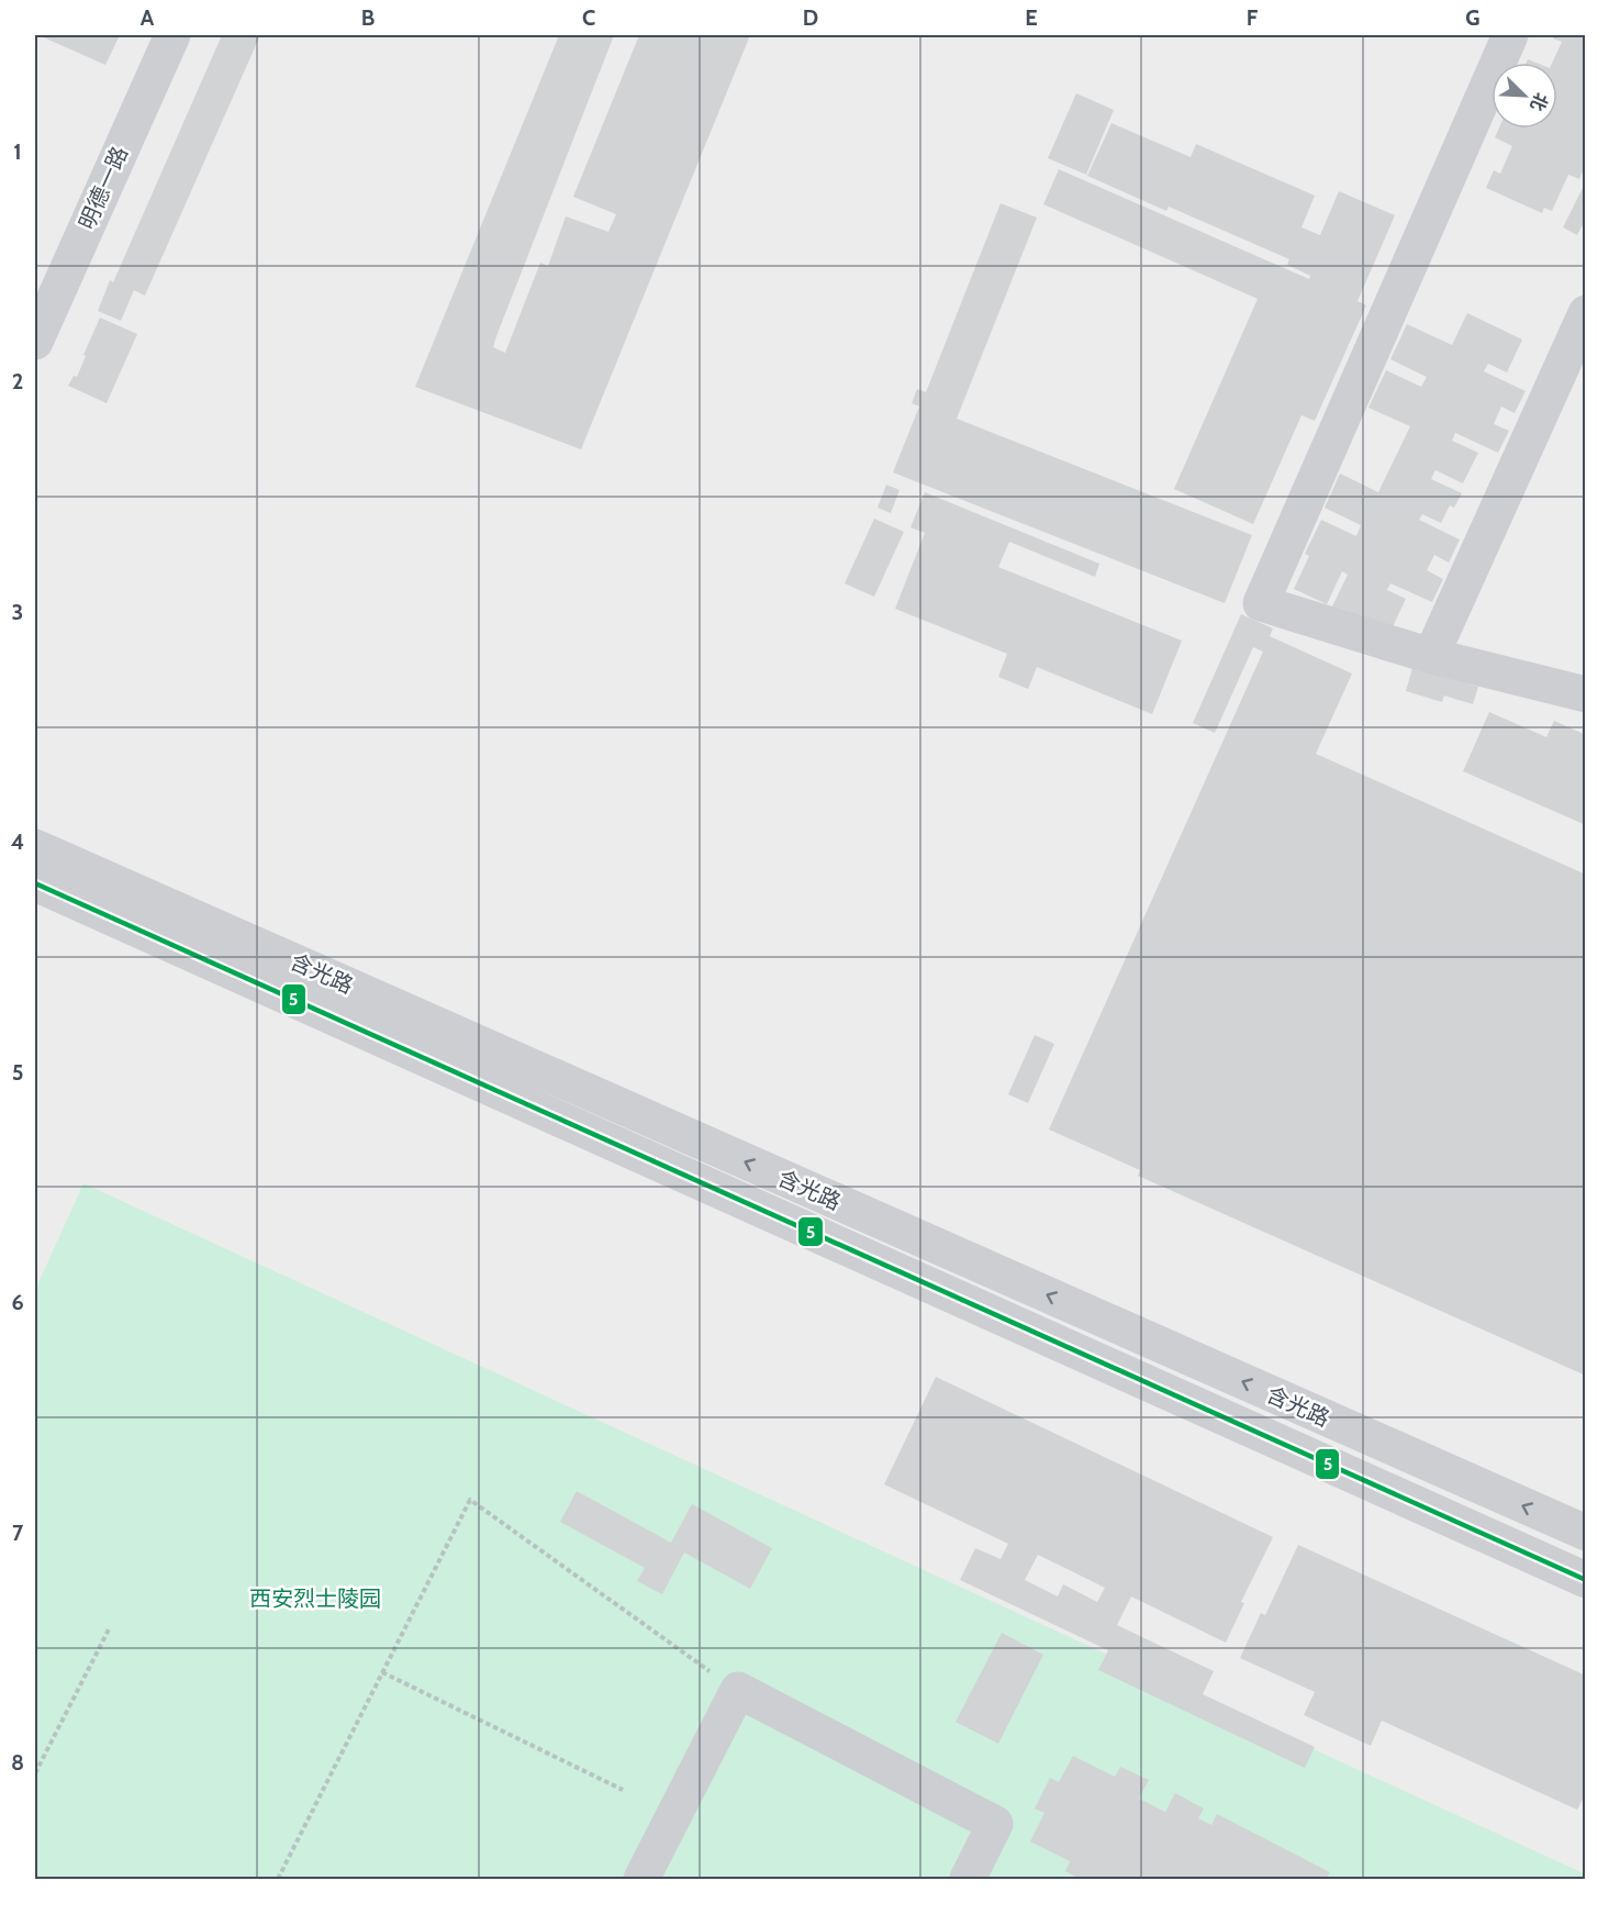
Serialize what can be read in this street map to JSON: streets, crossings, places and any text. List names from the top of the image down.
{
  "streets": {
    "street": ["明德一路", "含光路"]
  },
  "parks": ["西安烈士陵园"],
  "lines": ["transit line 5"],
  "north": "bottom right",
  "grid": {
    "columns": [
      "A",
      "B",
      "C",
      "D",
      "E",
      "F",
      "G"
    ],
    "rows": [
      "1",
      "2",
      "3",
      "4",
      "5",
      "6",
      "7",
      "8"
    ]
  }
}
